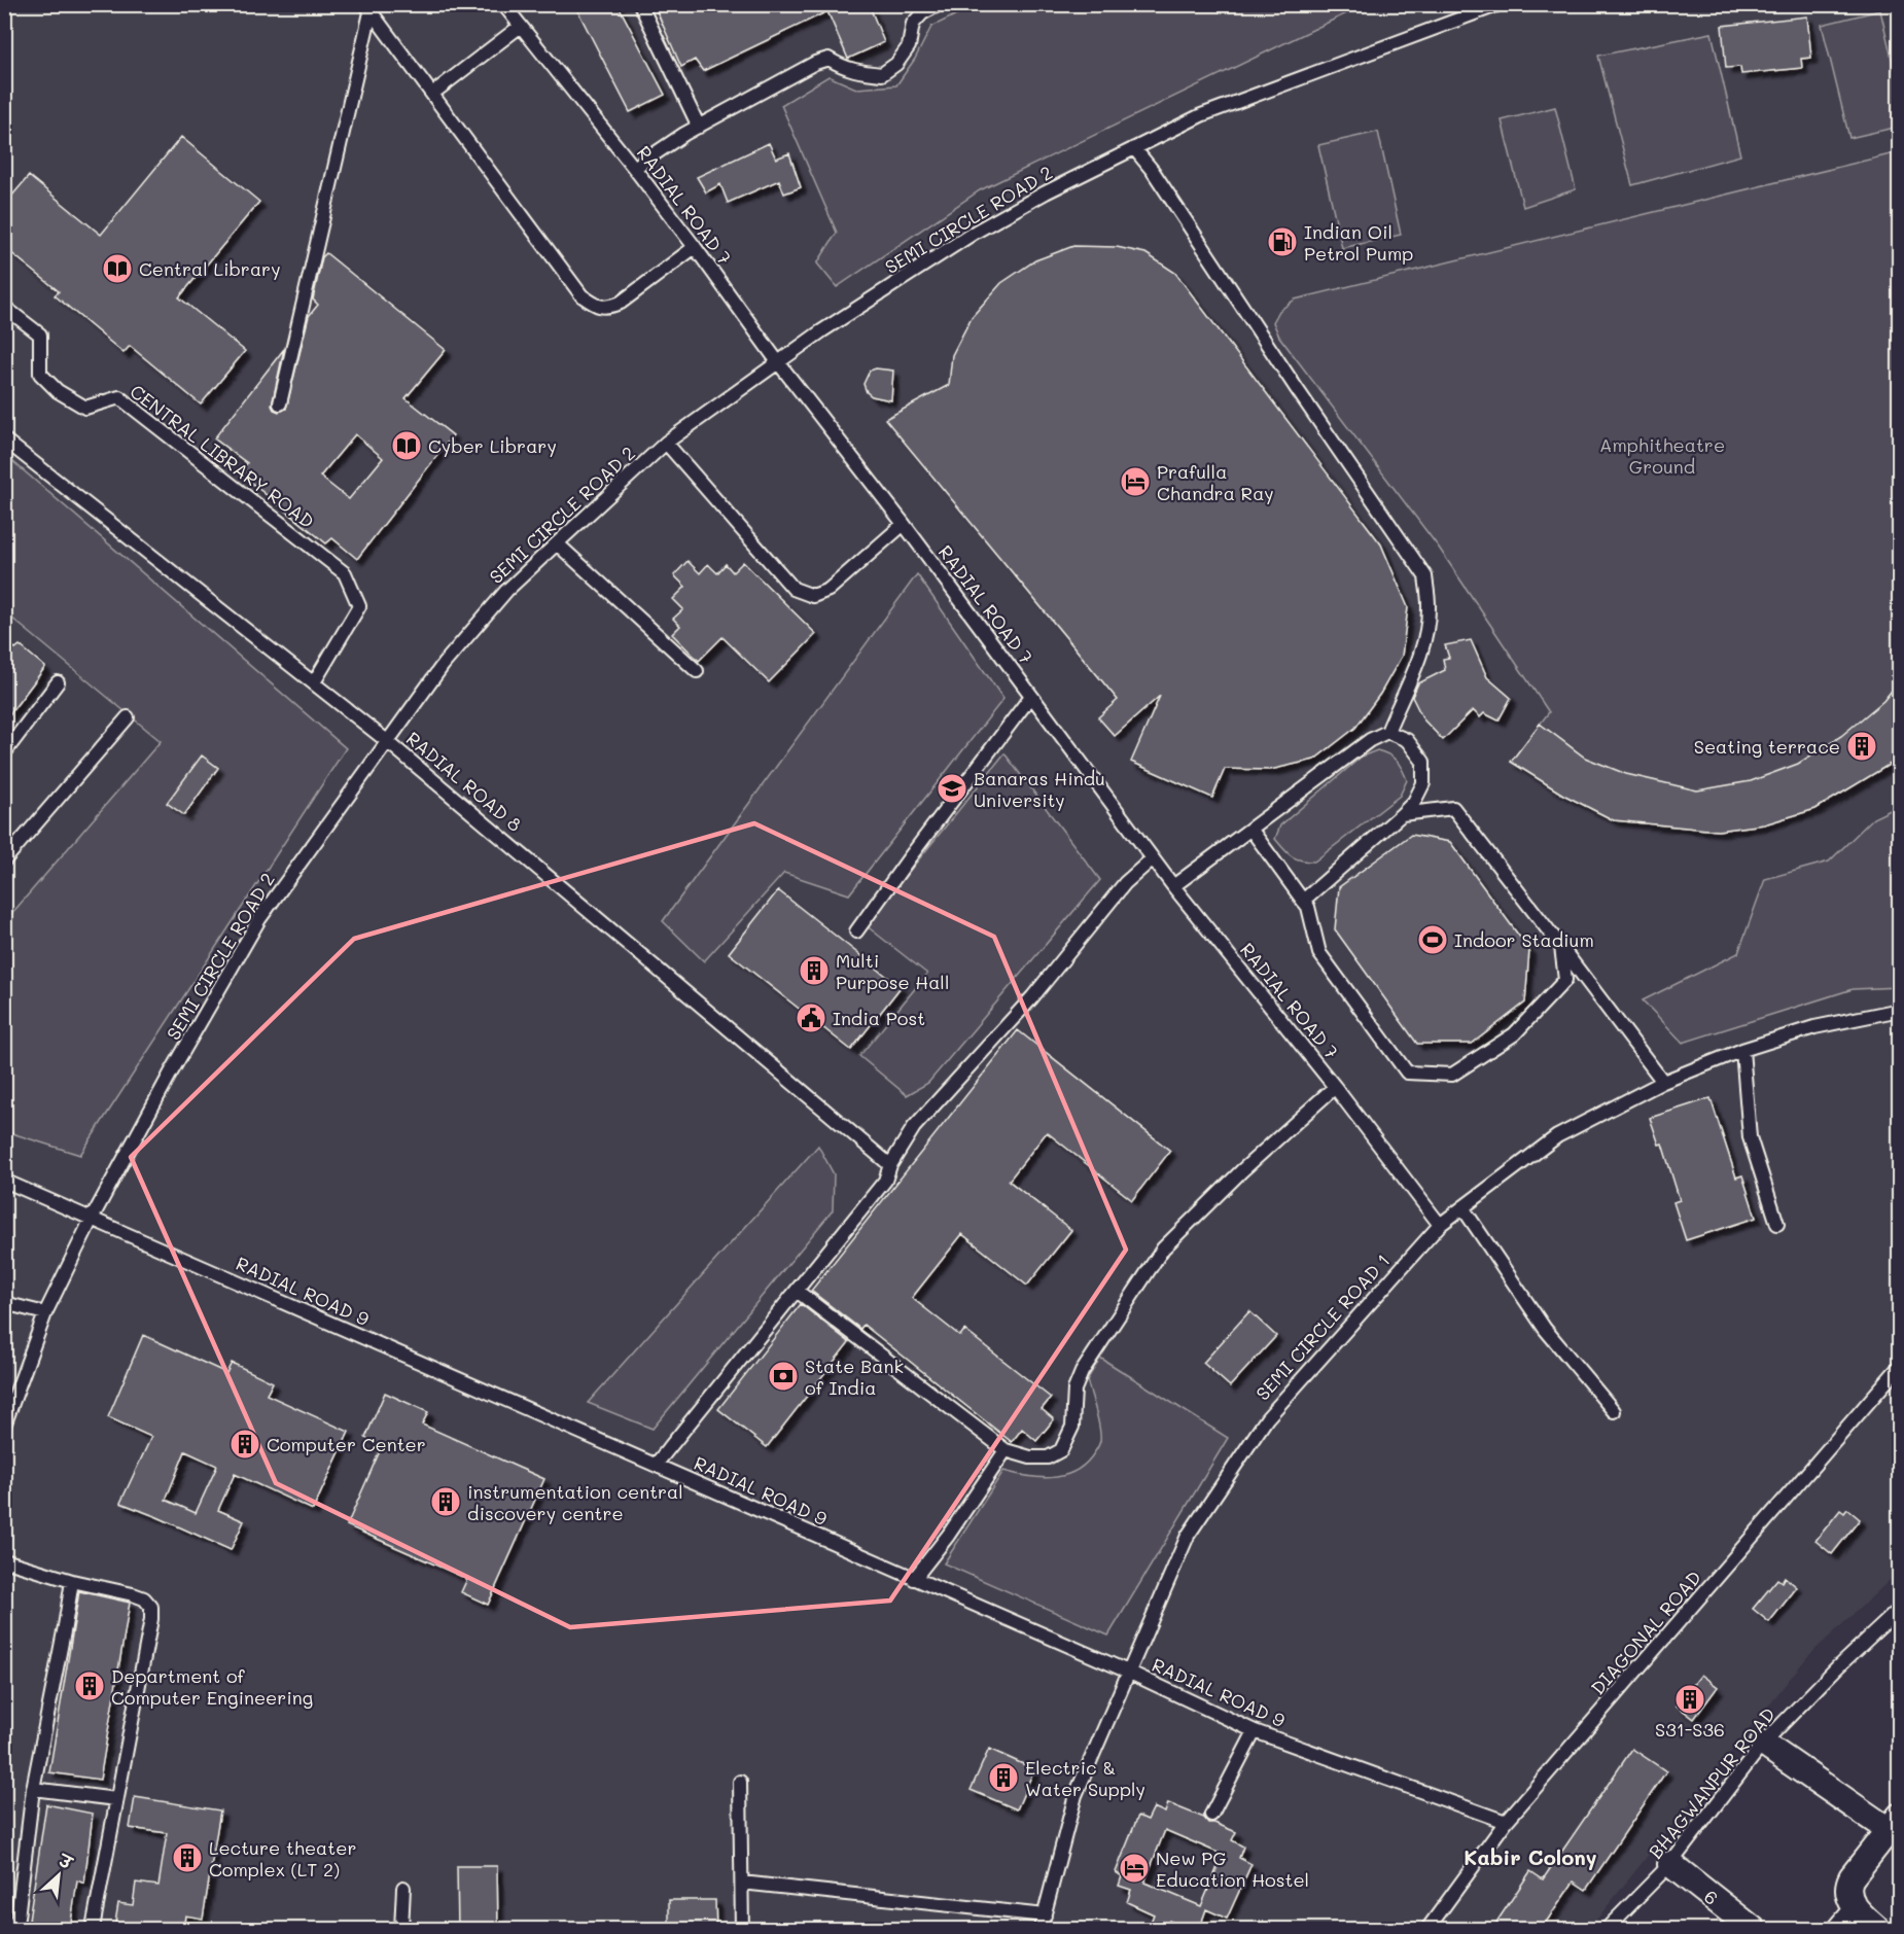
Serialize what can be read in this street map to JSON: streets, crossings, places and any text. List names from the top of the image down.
{
  "streets": {
    "street": ["6"],
    "lane": [
      "RADIAL ROAD 7",
      "SEMI CIRCLE ROAD 2",
      "CENTRAL LIBRARY ROAD",
      "RADIAL ROAD 8",
      "RADIAL ROAD 9",
      "SEMI CIRCLE ROAD 1",
      "DIAGONAL ROAD",
      "BHAGWANPUR ROAD"
    ]
  },
  "crossings": [
    ["RADIAL ROAD 7", "SEMI CIRCLE ROAD 2"],
    ["RADIAL ROAD 7", "SEMI CIRCLE ROAD 1"],
    ["SEMI CIRCLE ROAD 2", "RADIAL ROAD 8"],
    ["SEMI CIRCLE ROAD 2", "RADIAL ROAD 9"],
    ["CENTRAL LIBRARY ROAD", "RADIAL ROAD 8"],
    ["RADIAL ROAD 9", "SEMI CIRCLE ROAD 1"],
    ["RADIAL ROAD 9", "DIAGONAL ROAD"],
    ["BHAGWANPUR ROAD", "6"]
  ],
  "districts": ["Kabir Colony"],
  "parks": ["Amphitheatre Ground"],
  "places": {
    "fuel station": ["Indian Oil Petrol Pump"],
    "library": ["Central Library", "Cyber Library"],
    "hotel": ["Prafulla Chandra Ray", "New PG Education Hostel"],
    "building": [
      "Seating terrace",
      "Multi Purpose Hall",
      "Computer Center",
      "instrumentation central discovery centre",
      "Department of Computer Engineering",
      "S31-S36",
      "Electric & Water Supply",
      "Lecture theater Complex (LT 2)"
    ],
    "school or university": ["Banaras Hindu University"],
    "sports": ["Indoor Stadium"],
    "public building": ["India Post"],
    "bank": ["State Bank of India"]
  },
  "north": "top right"
}
